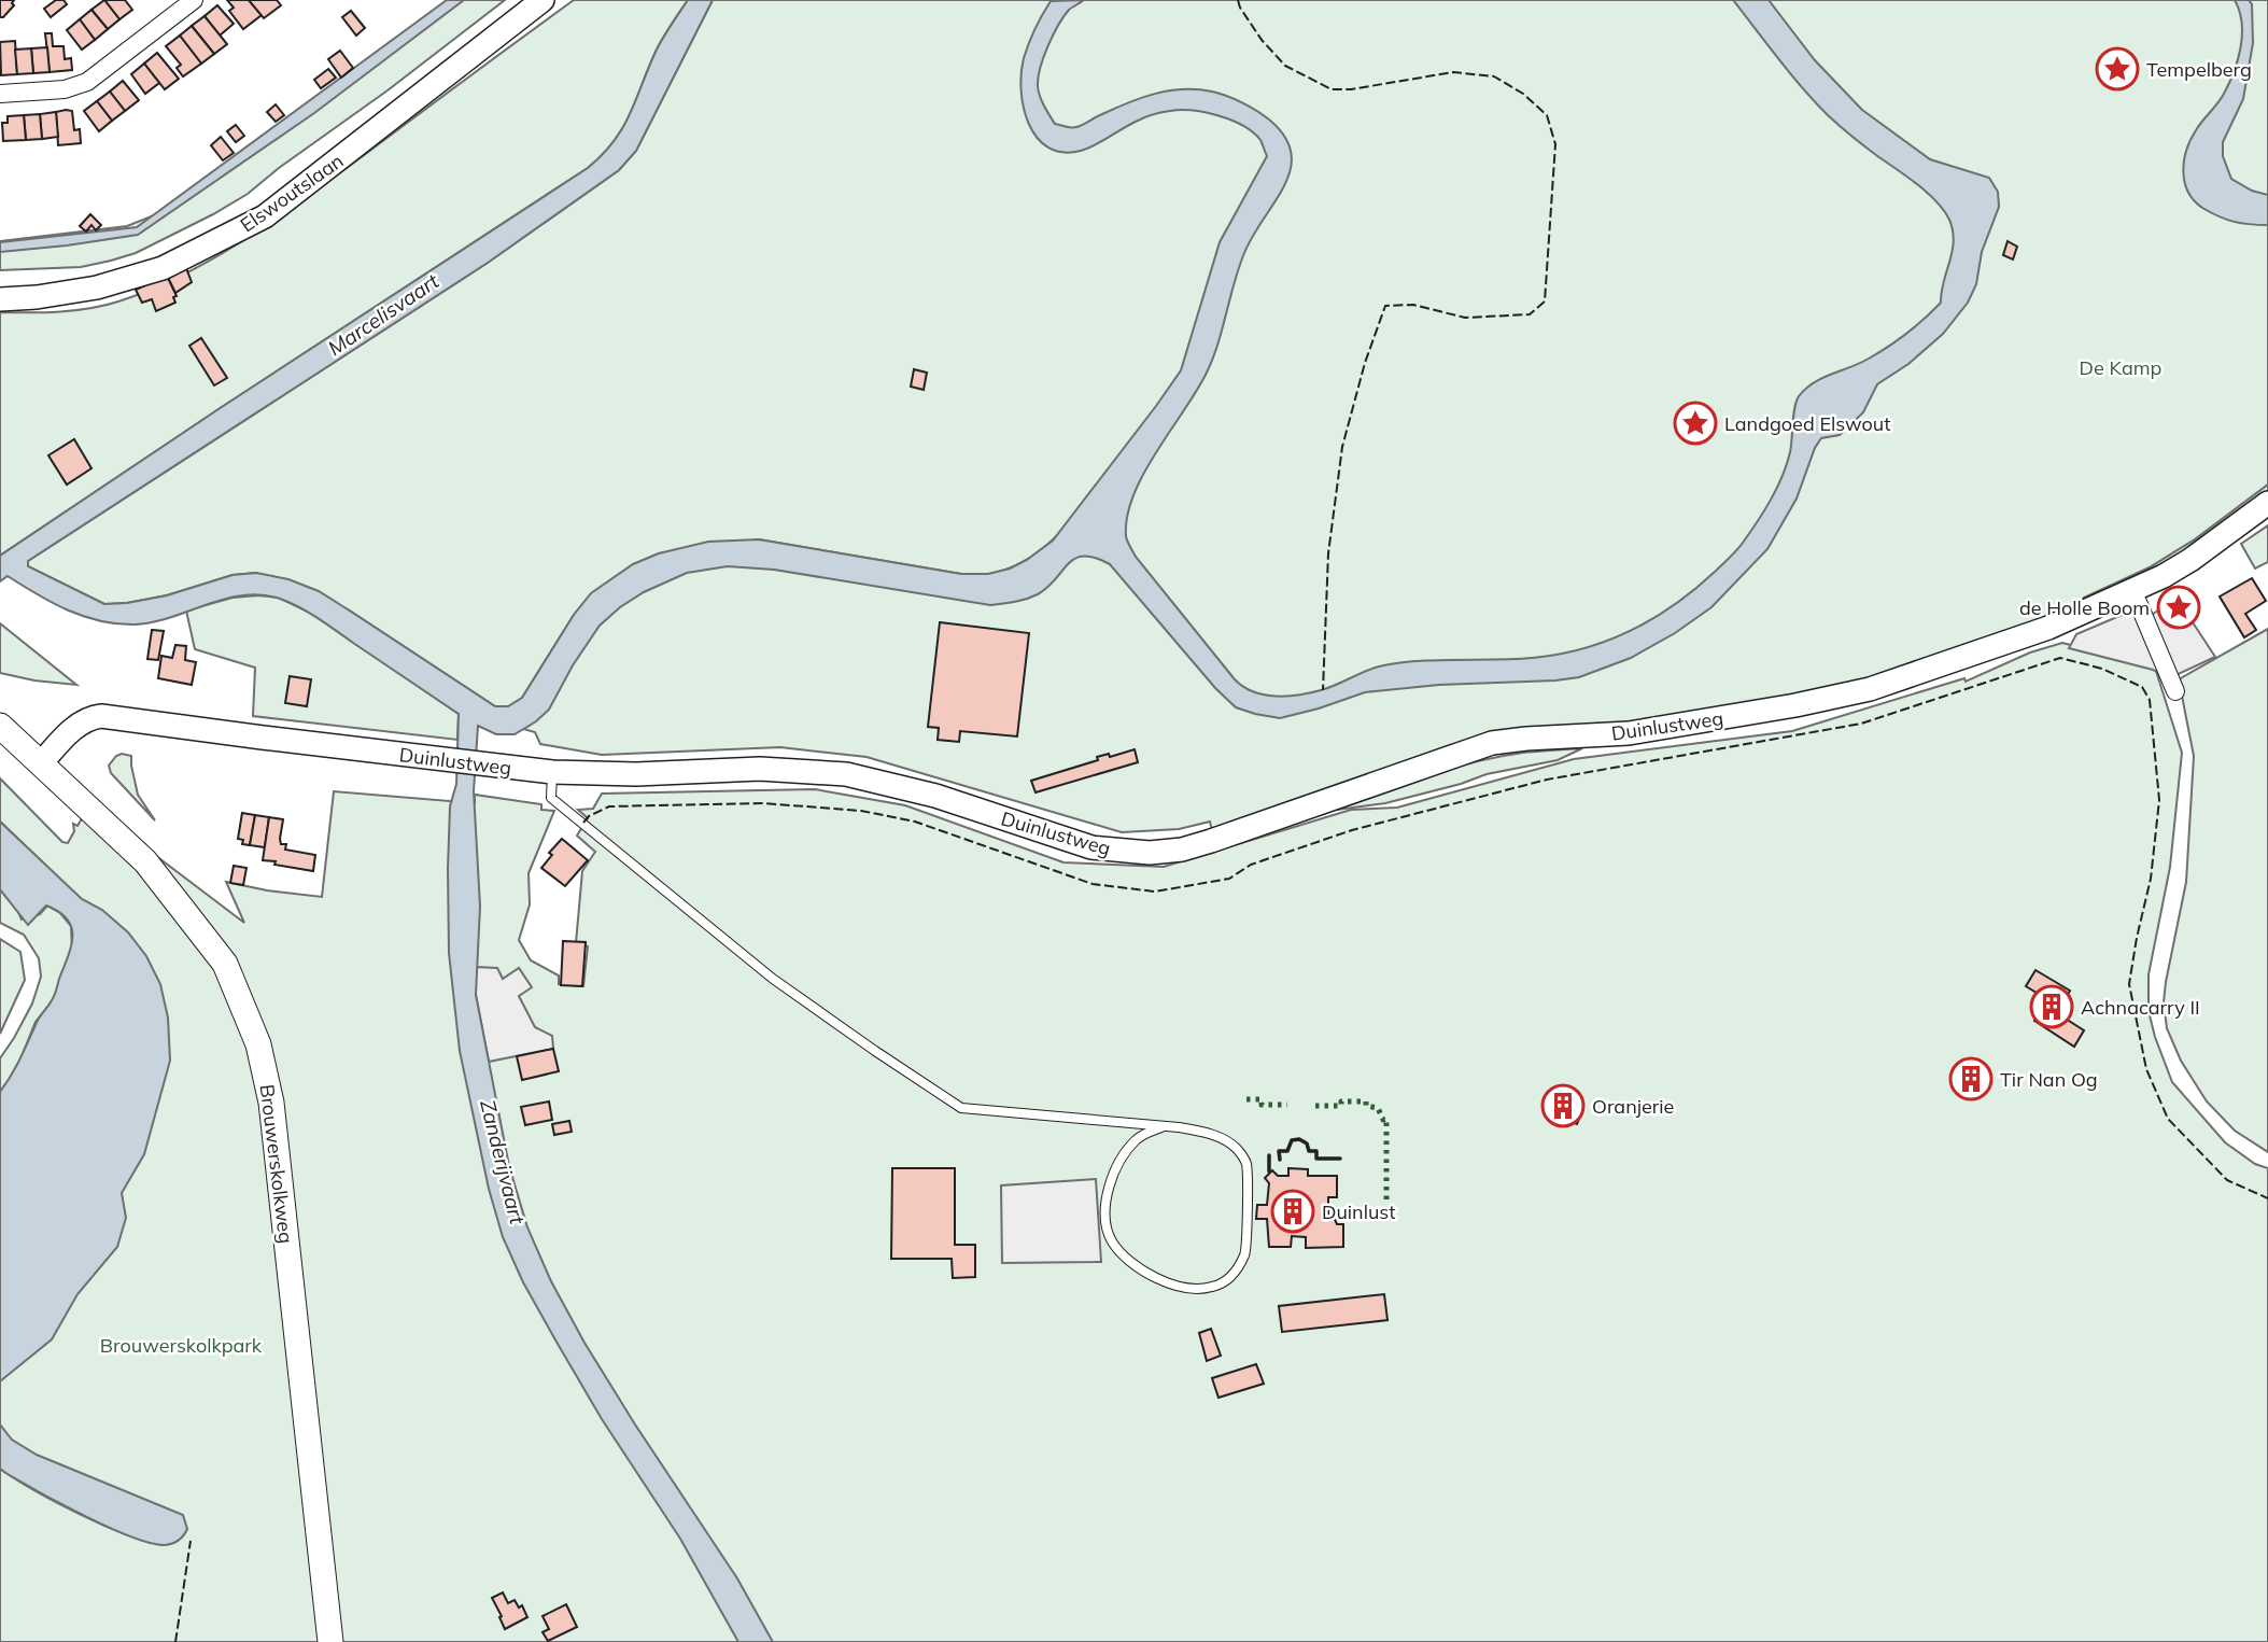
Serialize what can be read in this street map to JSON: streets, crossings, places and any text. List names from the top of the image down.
{
  "streets": {
    "main road": ["Brouwerskolkweg"],
    "street": ["Elswoutslaan", "Duinlustweg"]
  },
  "crossings": [
    ["Duinlustweg", "Brouwerskolkweg"]
  ],
  "water": ["Marcelisvaart", "Zanderijvaart"],
  "parks": ["De Kamp", "Brouwerskolkpark"],
  "places": {
    "place": ["Tempelberg", "Landgoed Elswout", "de Holle Boom"],
    "building": [
      "Achnacarry II",
      "Tir Nan Og",
      "Oranjerie",
      "Duinlust"
    ]
  }
}
